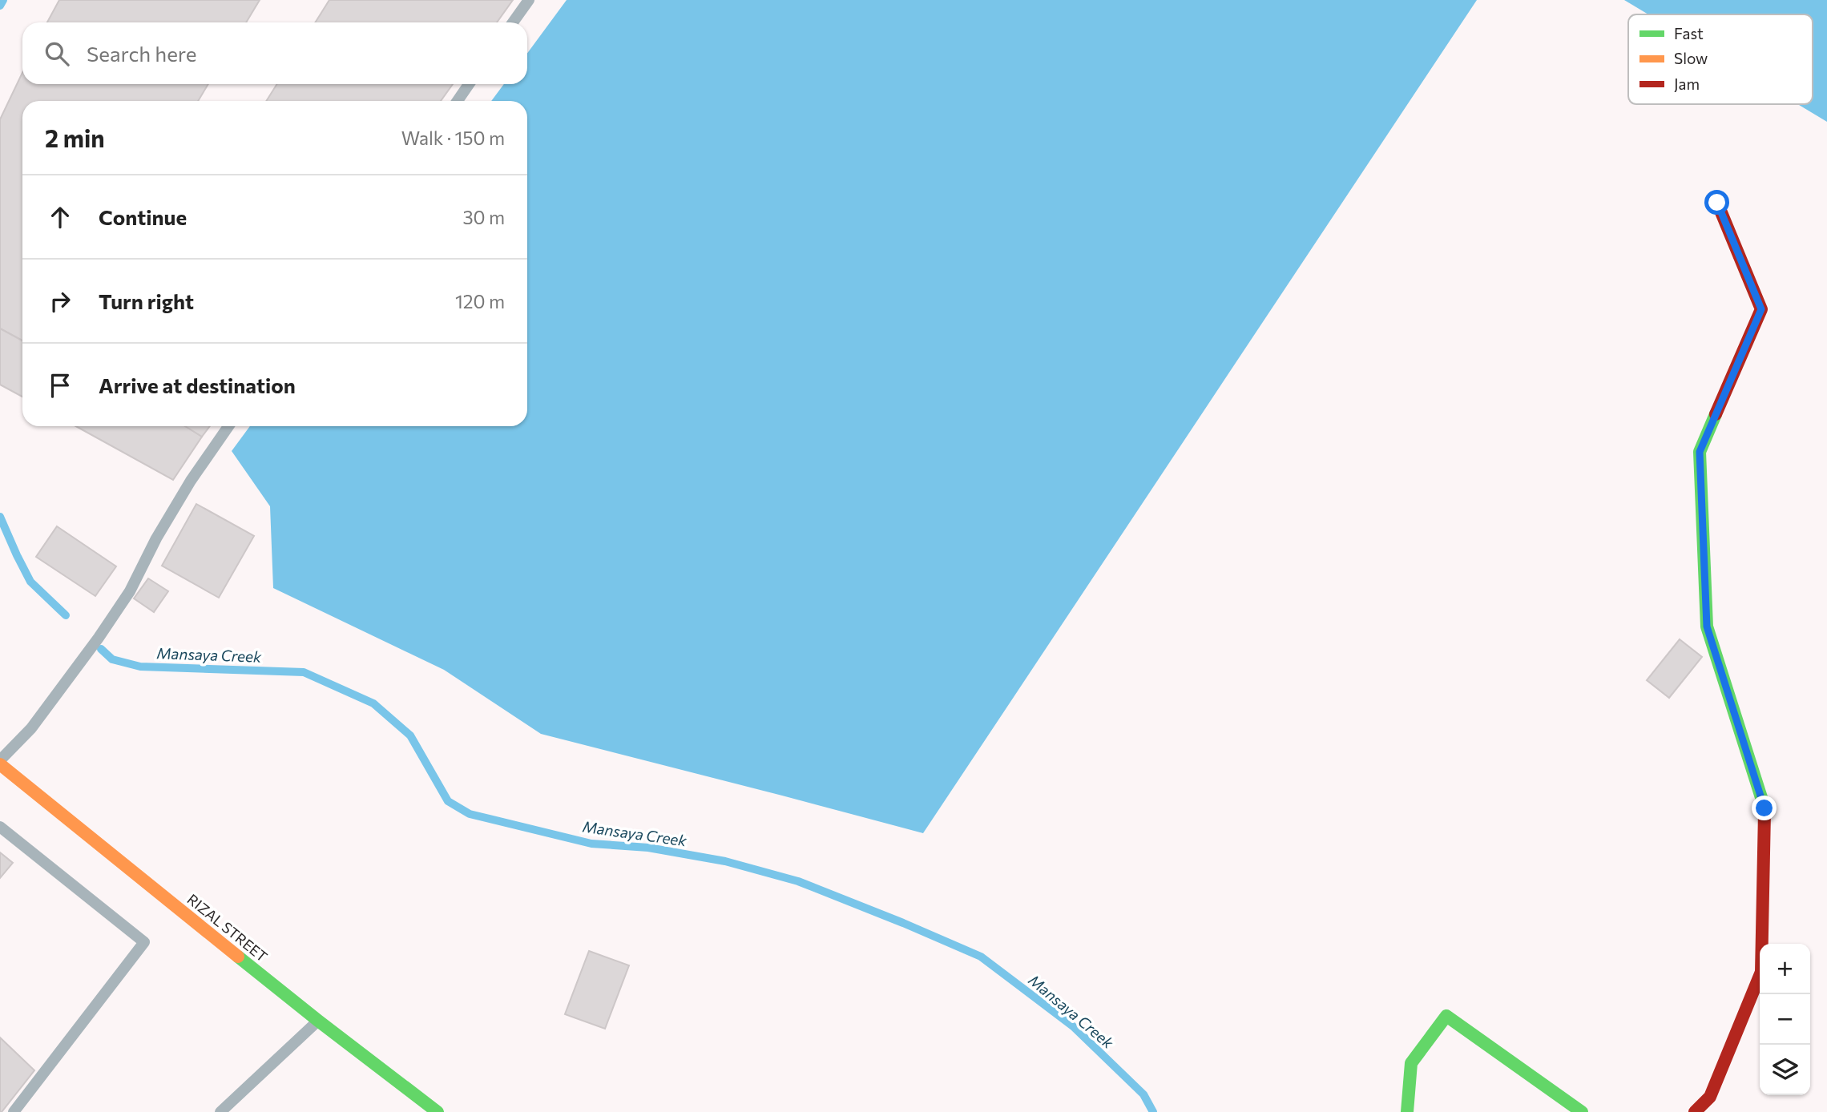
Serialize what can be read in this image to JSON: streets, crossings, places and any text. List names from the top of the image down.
{
  "streets": {
    "street": ["RIZAL STREET"]
  },
  "water": ["Mansaya Creek"],
  "legend": ["Fast", "Slow", "Jam"],
  "page": {
    "search": "Search here",
    "heading": ["2 min", "Walk · 150 m"],
    "list": [
      ["Continue", "30 m"],
      ["Turn right", "120 m"],
      "Arrive at destination"
    ],
    "map_buttons": ["+", "−"]
  }
}
